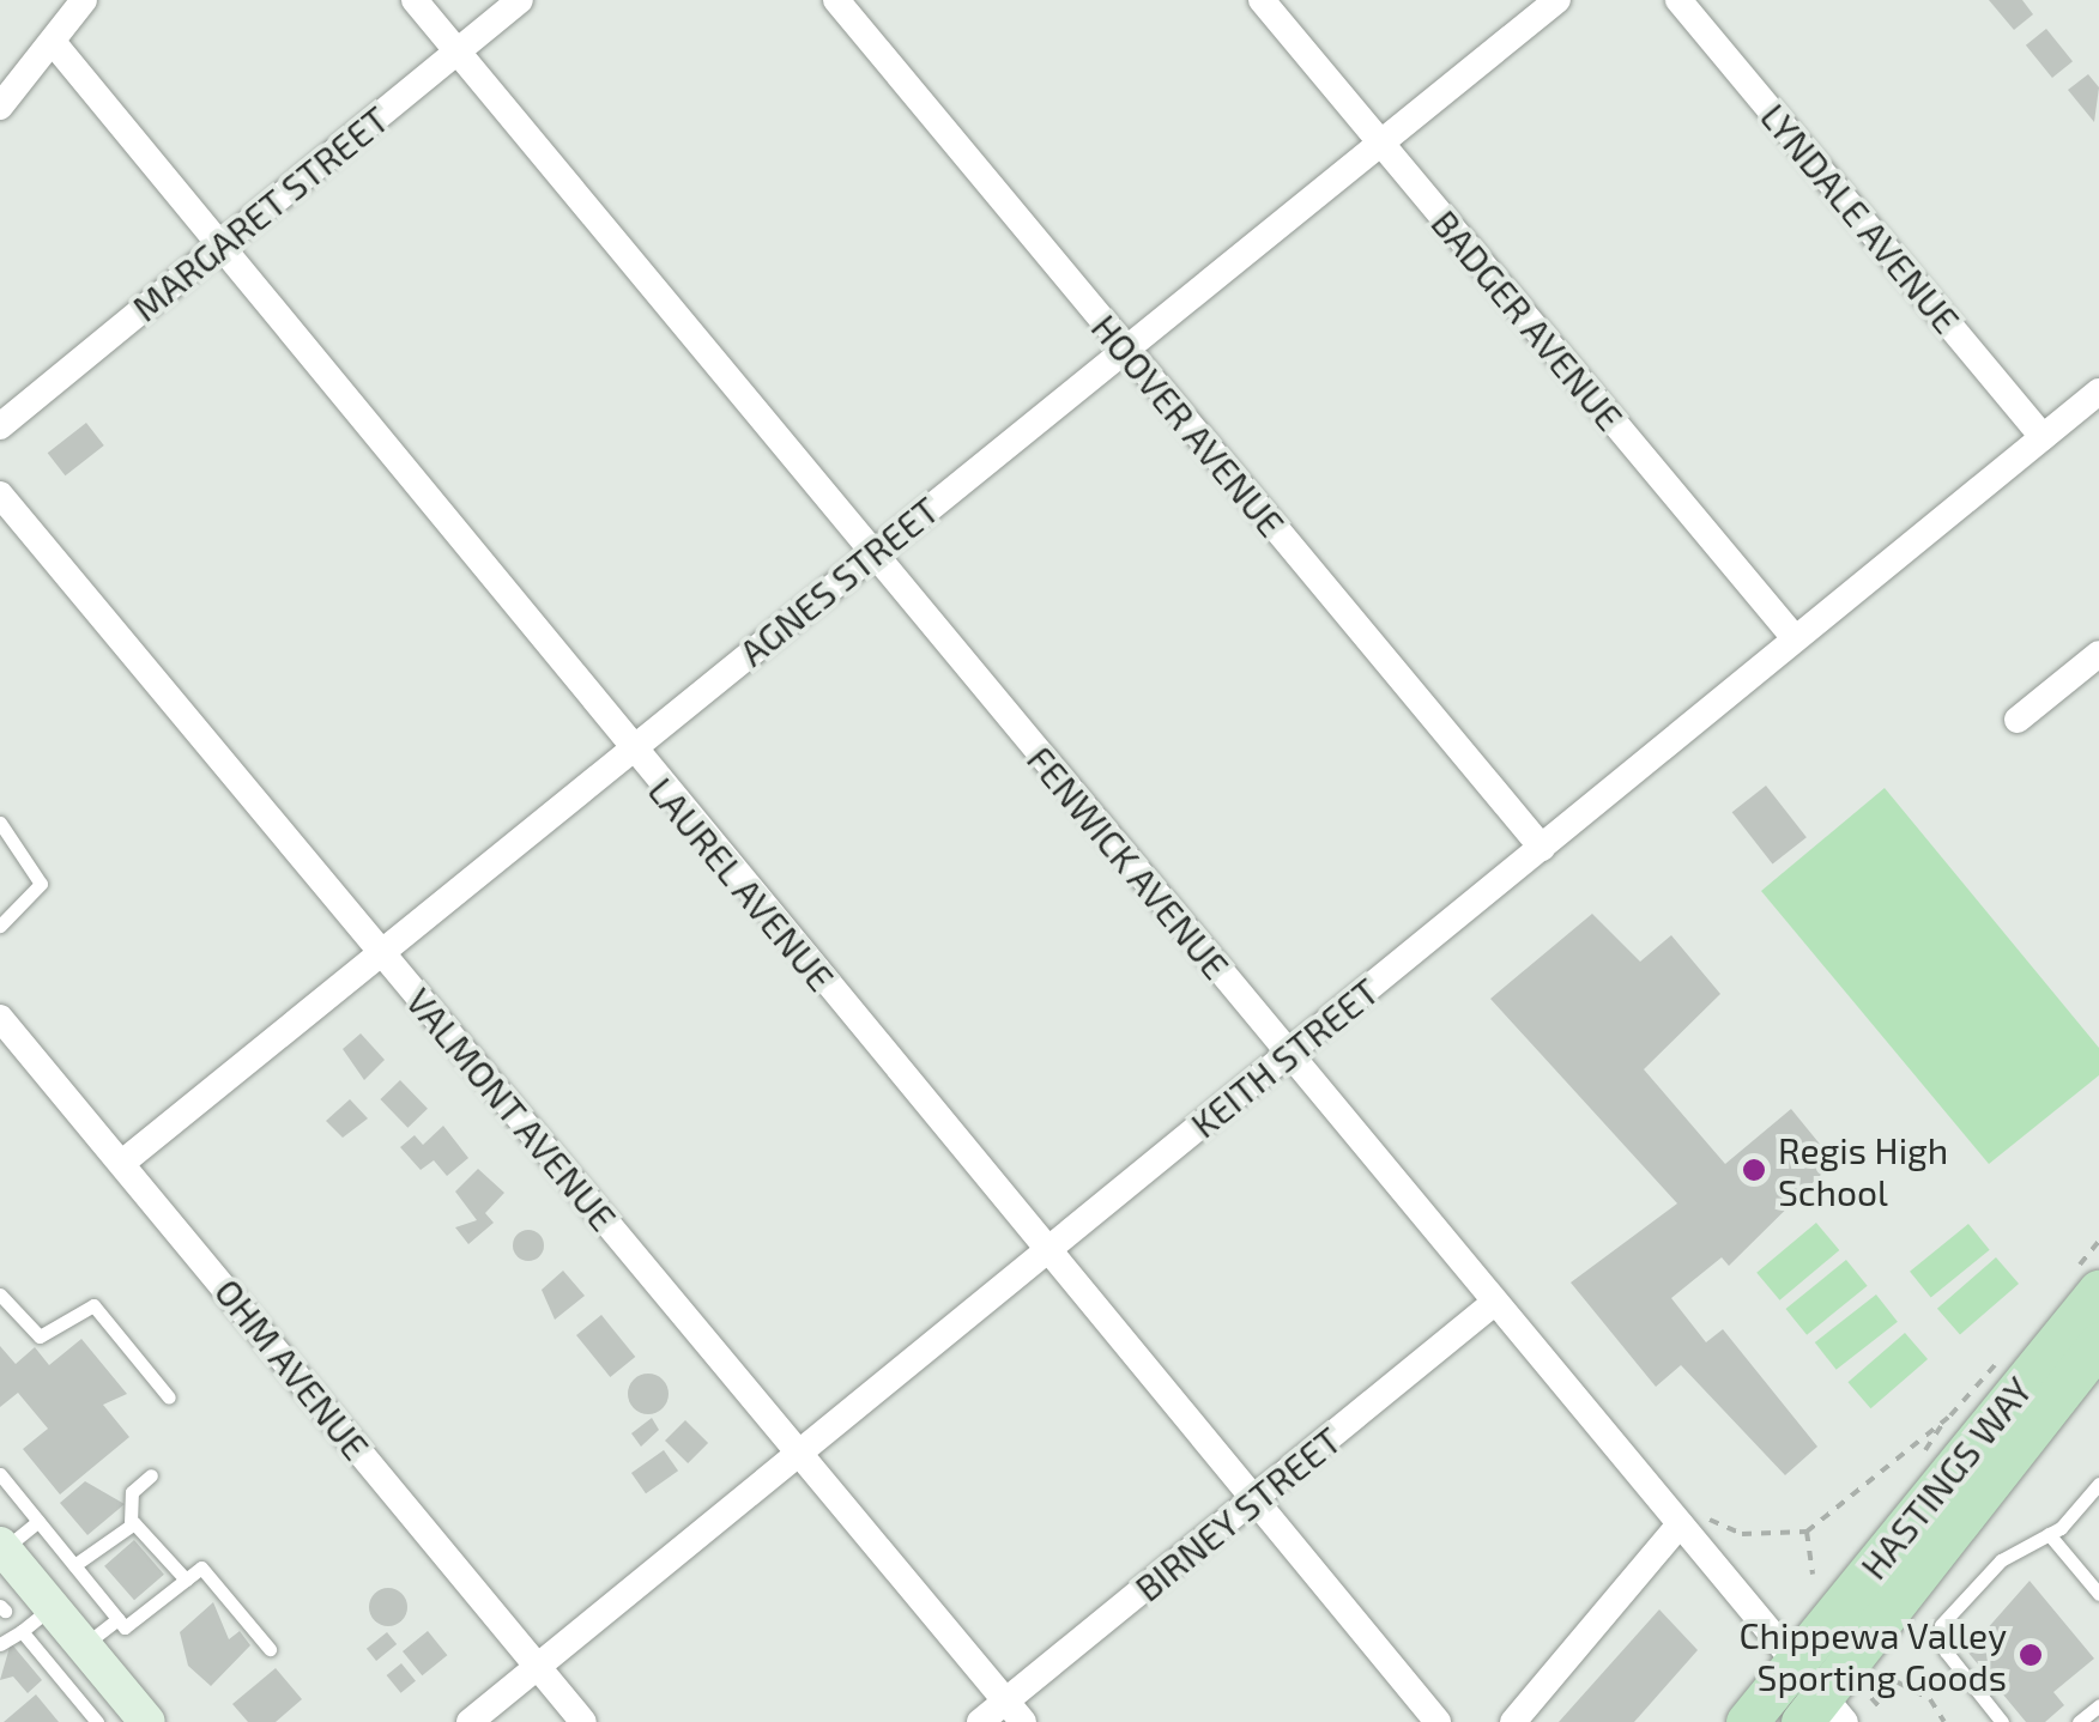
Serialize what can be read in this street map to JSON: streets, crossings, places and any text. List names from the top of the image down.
{
  "streets": {
    "main road": ["HASTINGS WAY"],
    "street": [
      "MARGARET STREET",
      "LYNDALE AVENUE",
      "BADGER AVENUE",
      "HOOVER AVENUE",
      "AGNES STREET",
      "FENWICK AVENUE",
      "LAUREL AVENUE",
      "KEITH STREET",
      "VALMONT AVENUE",
      "OHM AVENUE",
      "BIRNEY STREET"
    ]
  },
  "crossings": [
    ["MARGARET STREET", "FENWICK AVENUE"],
    ["MARGARET STREET", "LAUREL AVENUE"],
    ["LYNDALE AVENUE", "KEITH STREET"],
    ["BADGER AVENUE", "AGNES STREET"],
    ["BADGER AVENUE", "KEITH STREET"],
    ["HOOVER AVENUE", "AGNES STREET"],
    ["HOOVER AVENUE", "KEITH STREET"],
    ["AGNES STREET", "FENWICK AVENUE"],
    ["AGNES STREET", "LAUREL AVENUE"],
    ["AGNES STREET", "VALMONT AVENUE"],
    ["AGNES STREET", "OHM AVENUE"],
    ["FENWICK AVENUE", "KEITH STREET"],
    ["FENWICK AVENUE", "HASTINGS WAY"],
    ["FENWICK AVENUE", "BIRNEY STREET"],
    ["LAUREL AVENUE", "KEITH STREET"],
    ["LAUREL AVENUE", "BIRNEY STREET"],
    ["KEITH STREET", "VALMONT AVENUE"],
    ["KEITH STREET", "OHM AVENUE"],
    ["VALMONT AVENUE", "BIRNEY STREET"]
  ],
  "places": ["Regis High School", "Chippewa Valley Sporting Goods"]
}
